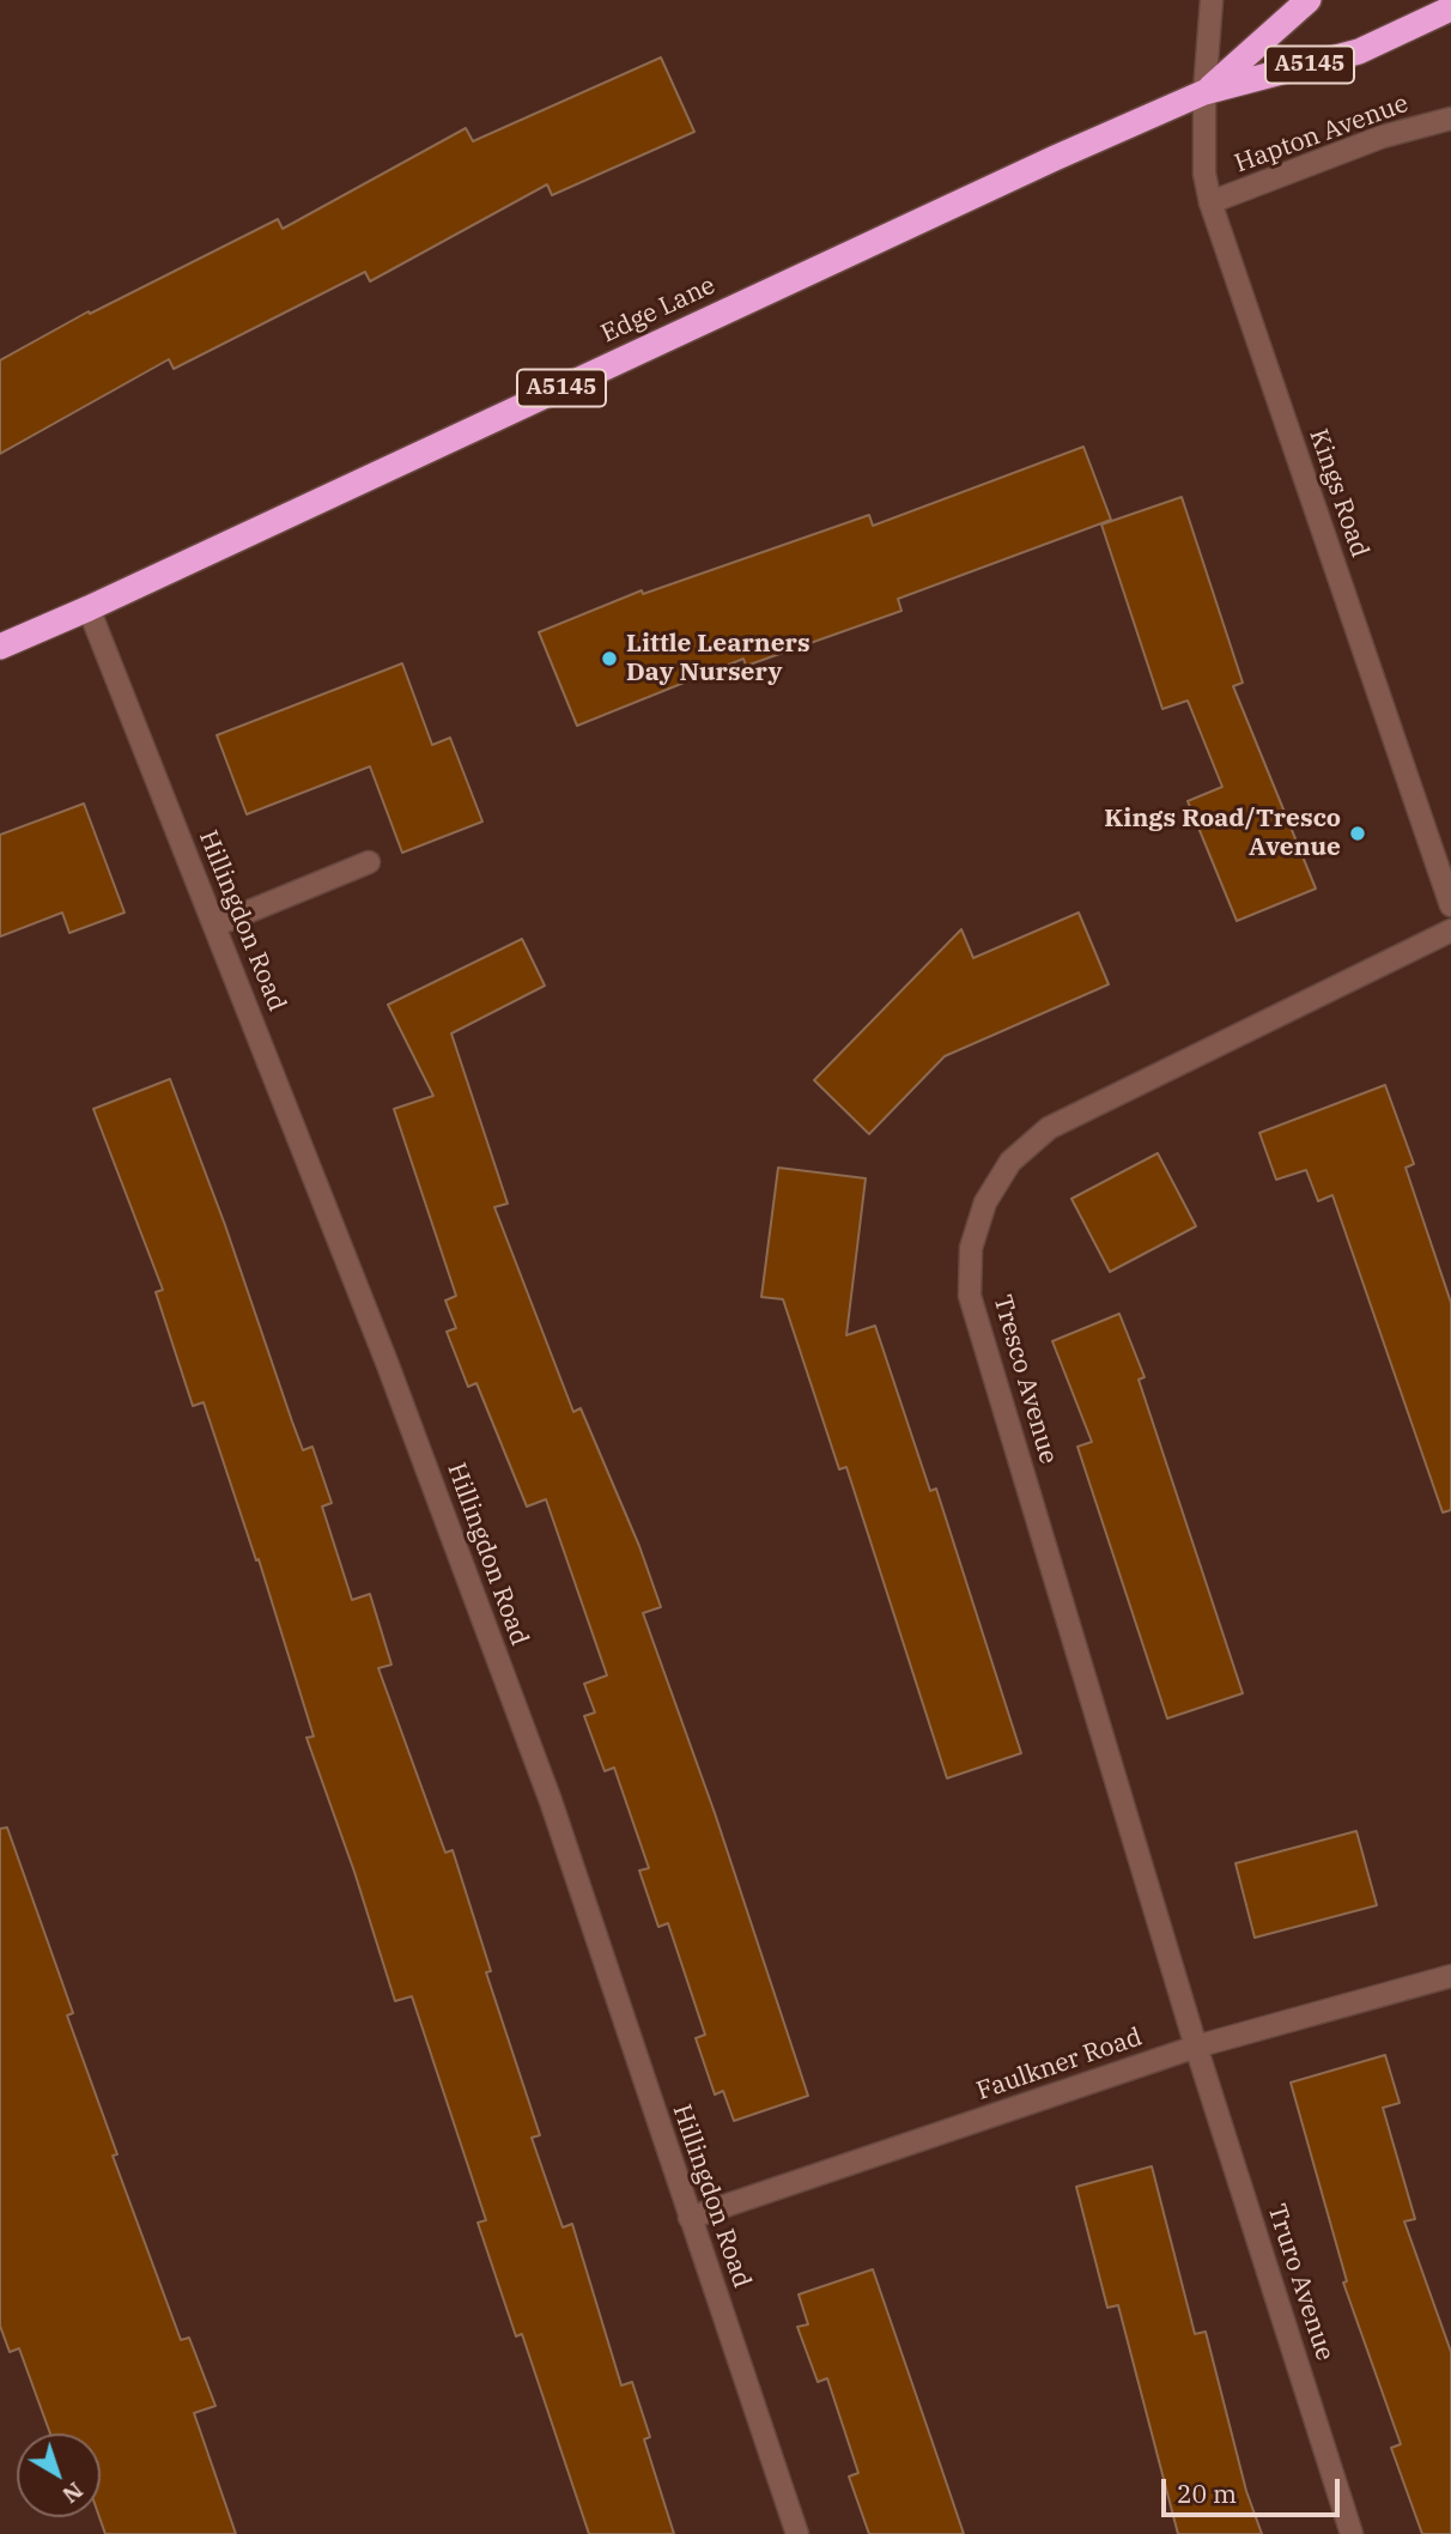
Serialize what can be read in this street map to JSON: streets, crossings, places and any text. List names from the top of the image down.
{
  "streets": {
    "highway": ["A5145", "Edge Lane"],
    "street": [
      "Hapton Avenue",
      "Kings Road",
      "Hillingdon Road",
      "Tresco Avenue",
      "Faulkner Road",
      "Truro Avenue"
    ]
  },
  "crossings": [
    ["Hapton Avenue", "Kings Road"],
    ["Edge Lane", "Kings Road"],
    ["Edge Lane", "Hillingdon Road"],
    ["Hillingdon Road", "Faulkner Road"],
    ["Tresco Avenue", "Faulkner Road"],
    ["Tresco Avenue", "Truro Avenue"],
    ["Faulkner Road", "Truro Avenue"]
  ],
  "places": ["Little Learners Day Nursery", "Kings Road/Tresco Avenue"],
  "scale_bar": "20 m",
  "north": "bottom right"
}
